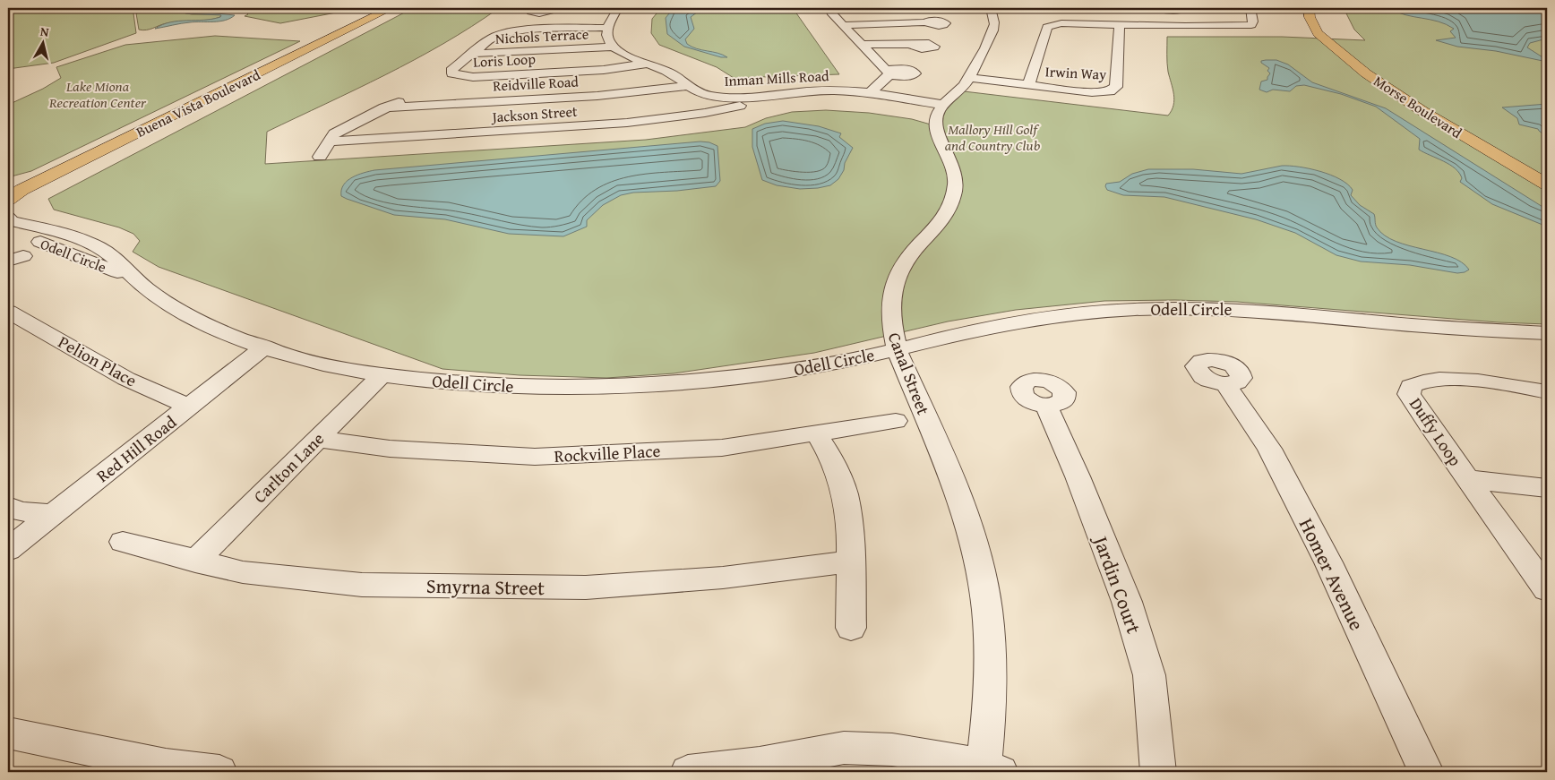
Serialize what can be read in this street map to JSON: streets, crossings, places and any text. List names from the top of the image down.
{
  "streets": {
    "main road": ["Buena Vista Boulevard", "Morse Boulevard"],
    "street": [
      "Nichols Terrace",
      "Loris Loop",
      "Irwin Way",
      "Inman Mills Road",
      "Reidville Road",
      "Jackson Street",
      "Odell Circle",
      "Pelion Place",
      "Canal Street",
      "Duffy Loop",
      "Red Hill Road",
      "Rockville Place",
      "Carlton Lane",
      "Homer Avenue",
      "Jardin Court",
      "Smyrna Street"
    ]
  },
  "crossings": [
    ["Nichols Terrace", "Loris Loop"],
    ["Nichols Terrace", "Inman Mills Road"],
    ["Loris Loop", "Inman Mills Road"],
    ["Irwin Way", "Canal Street"],
    ["Inman Mills Road", "Reidville Road"],
    ["Inman Mills Road", "Canal Street"],
    ["Odell Circle", "Canal Street"],
    ["Odell Circle", "Red Hill Road"],
    ["Odell Circle", "Carlton Lane"],
    ["Pelion Place", "Red Hill Road"],
    ["Rockville Place", "Carlton Lane"],
    ["Carlton Lane", "Smyrna Street"]
  ],
  "parks": ["Lake Miona Recreation Center", "Mallory Hill Golf and Country Club"],
  "north": "top"
}
